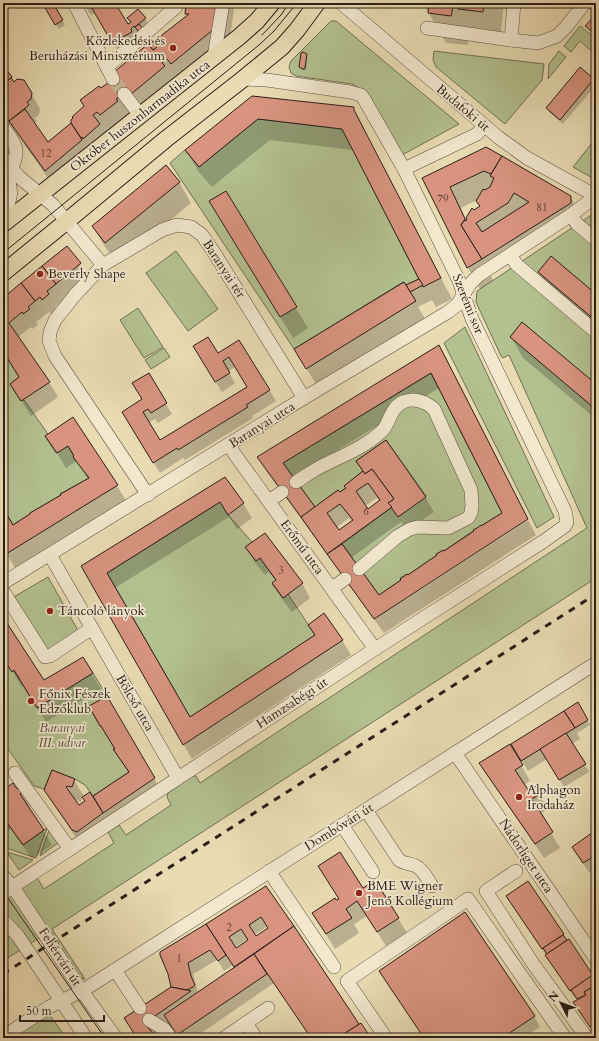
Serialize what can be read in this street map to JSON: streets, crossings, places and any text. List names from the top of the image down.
{
  "streets": {
    "main road": ["Október huszonharmadika utca"],
    "street": [
      "Budafoki út",
      "Baranyai tér",
      "Szerémi sor",
      "Baranyai utca",
      "Erőmű utca",
      "Bölcső utca",
      "Hamzsabégi út",
      "Dombóvári út",
      "Nádorliget utca",
      "Fehérvári út"
    ]
  },
  "crossings": [
    ["Budafoki út", "Baranyai utca"],
    ["Baranyai tér", "Baranyai utca"],
    ["Szerémi sor", "Baranyai utca"],
    ["Szerémi sor", "Hamzsabégi út"],
    ["Baranyai utca", "Erőmű utca"],
    ["Baranyai utca", "Bölcső utca"],
    ["Erőmű utca", "Hamzsabégi út"],
    ["Bölcső utca", "Hamzsabégi út"],
    ["Hamzsabégi út", "Fehérvári út"],
    ["Dombóvári út", "Nádorliget utca"],
    ["Dombóvári út", "Fehérvári út"]
  ],
  "parks": ["Baranyai III. udvar"],
  "places": [
    "Közlekedési és Beruházási Minisztérium",
    "Beverly Shape",
    "Táncoló lányok",
    "Főnix Fészek Edzőklub",
    "Alphagon Irodaház",
    "BME Wigner Jenő Kollégium"
  ],
  "house_numbers": [
    "12",
    "79",
    "81",
    "6",
    "3",
    "2",
    "1"
  ],
  "scale_bar": "50 m",
  "north": "top left"
}
